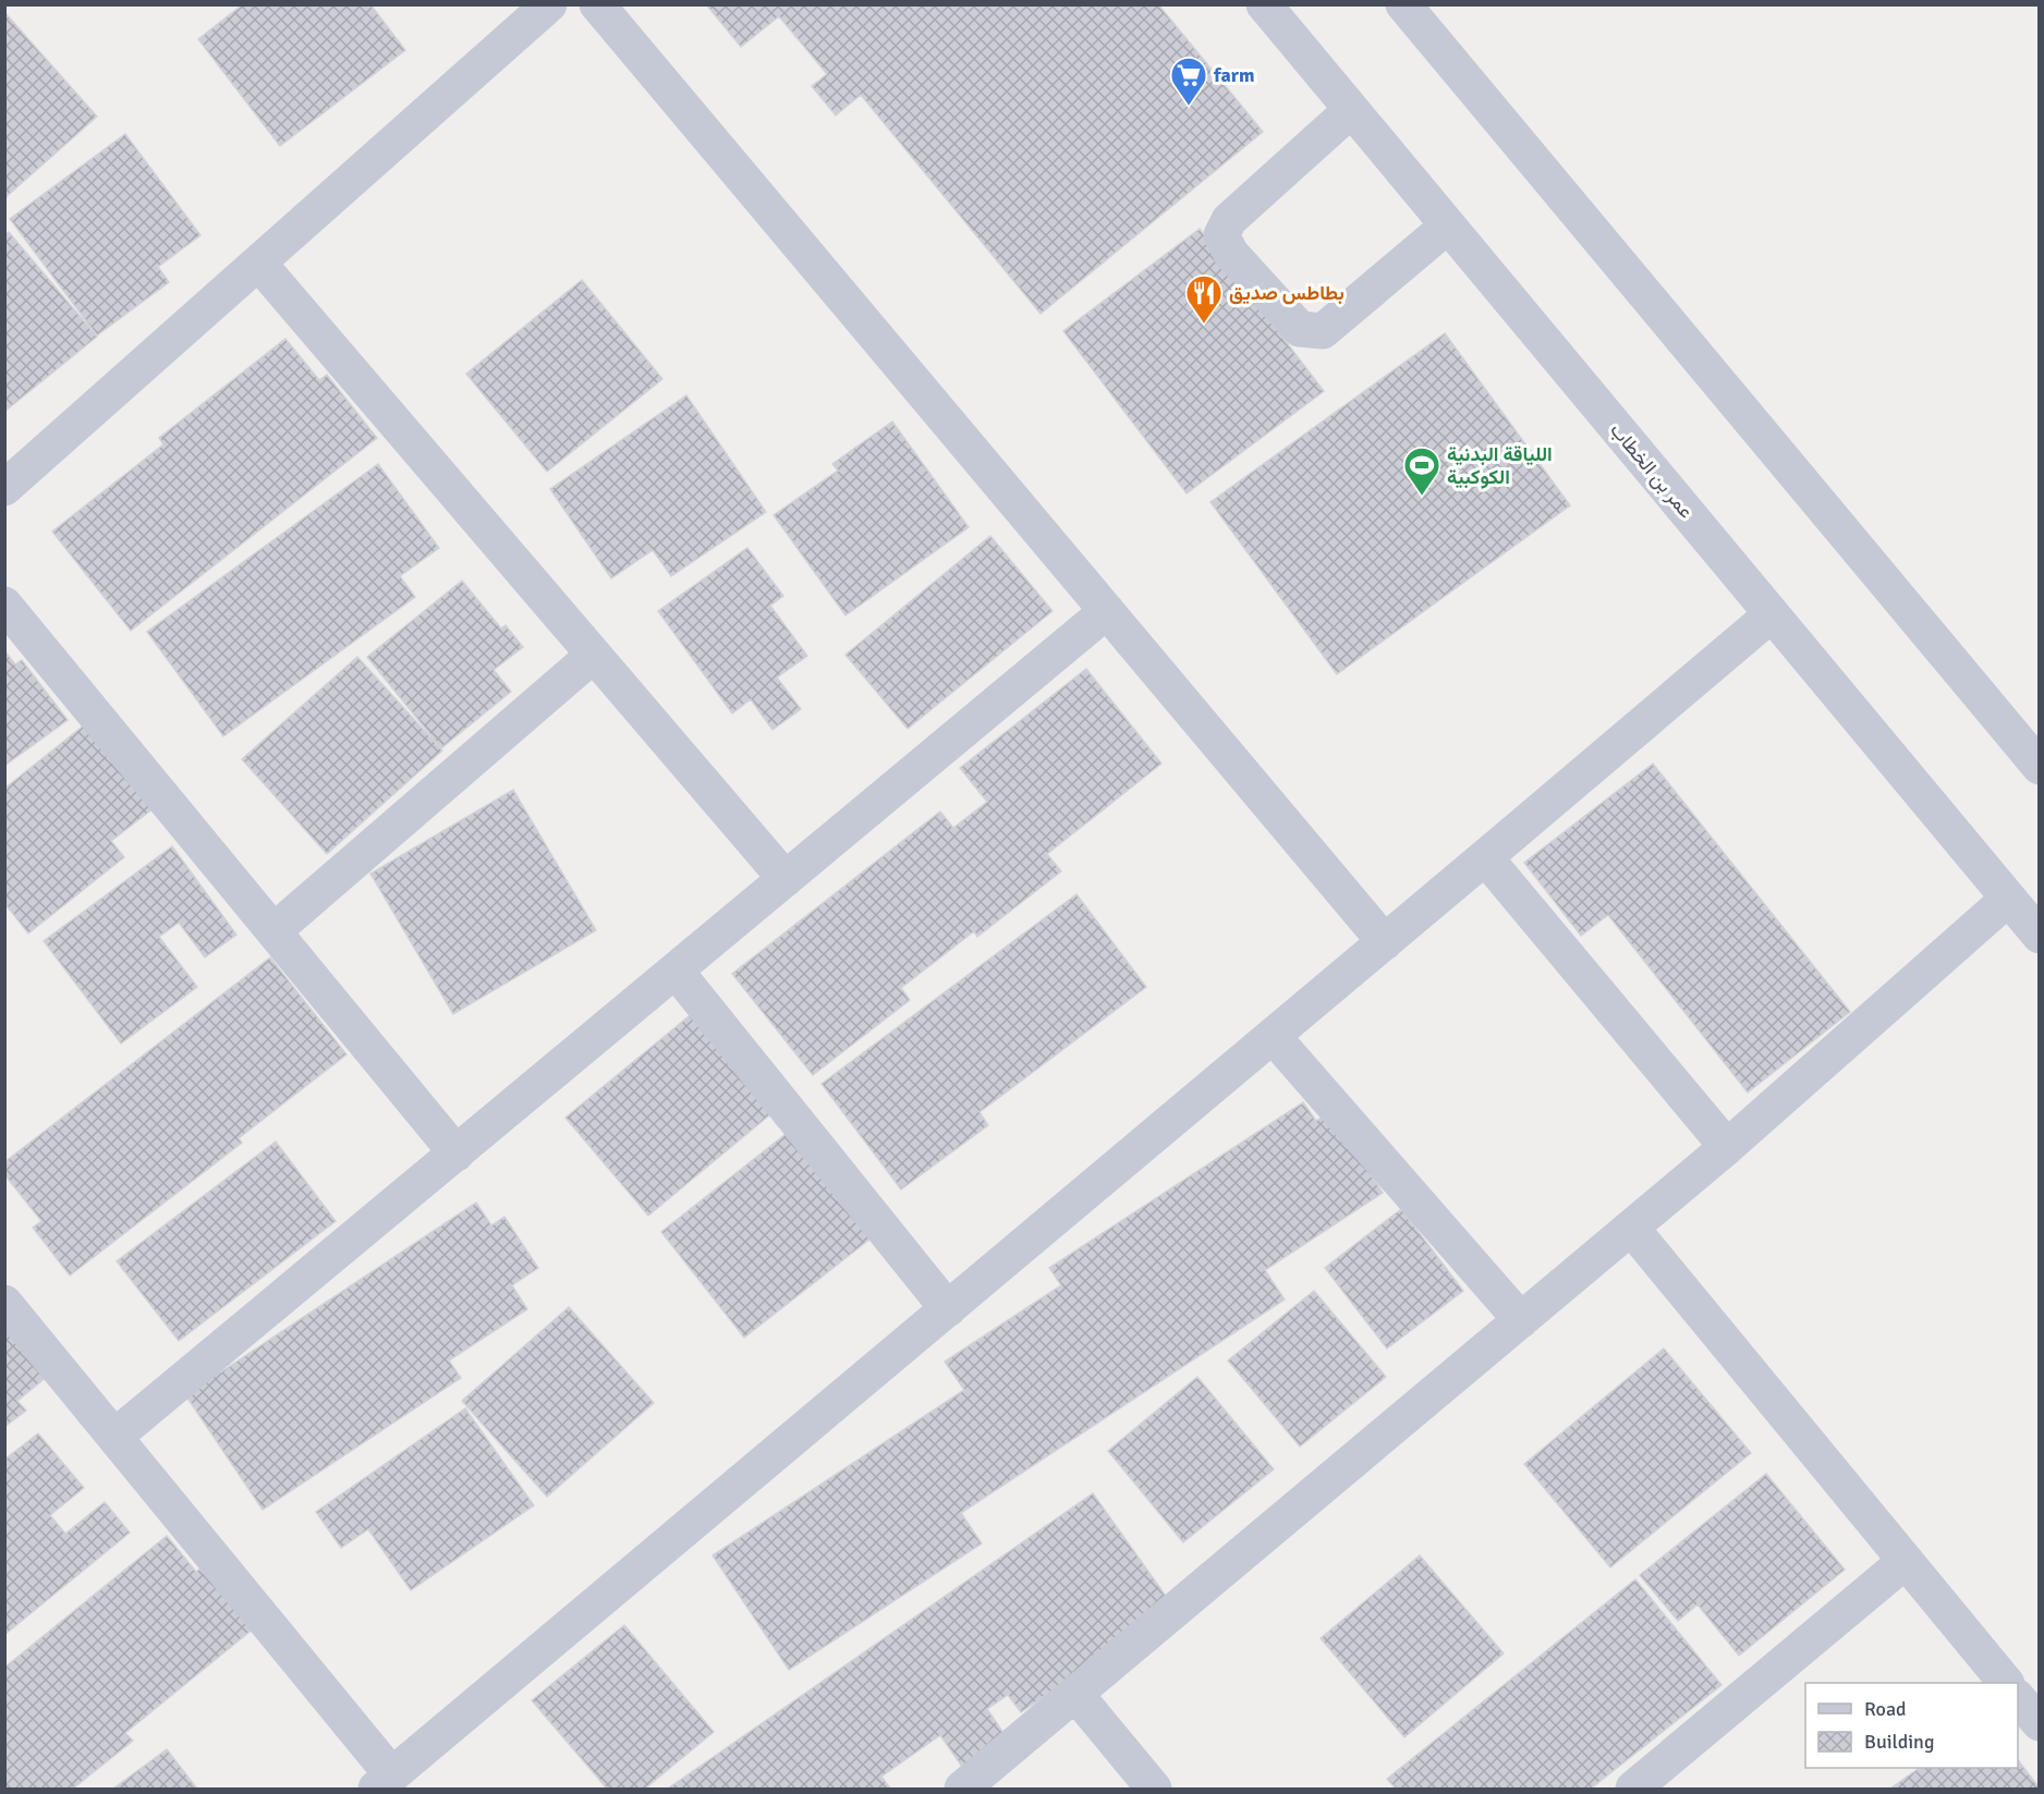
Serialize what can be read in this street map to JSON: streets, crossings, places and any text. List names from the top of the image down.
{
  "streets": {
    "street": ["عمر بن الخطاب"]
  },
  "places": {
    "supermarket": ["farm"],
    "restaurant": ["بطاطس صديق"],
    "sports": ["اللياقة البدنية الكوكبية"]
  },
  "legend": ["Road", "Building"]
}
